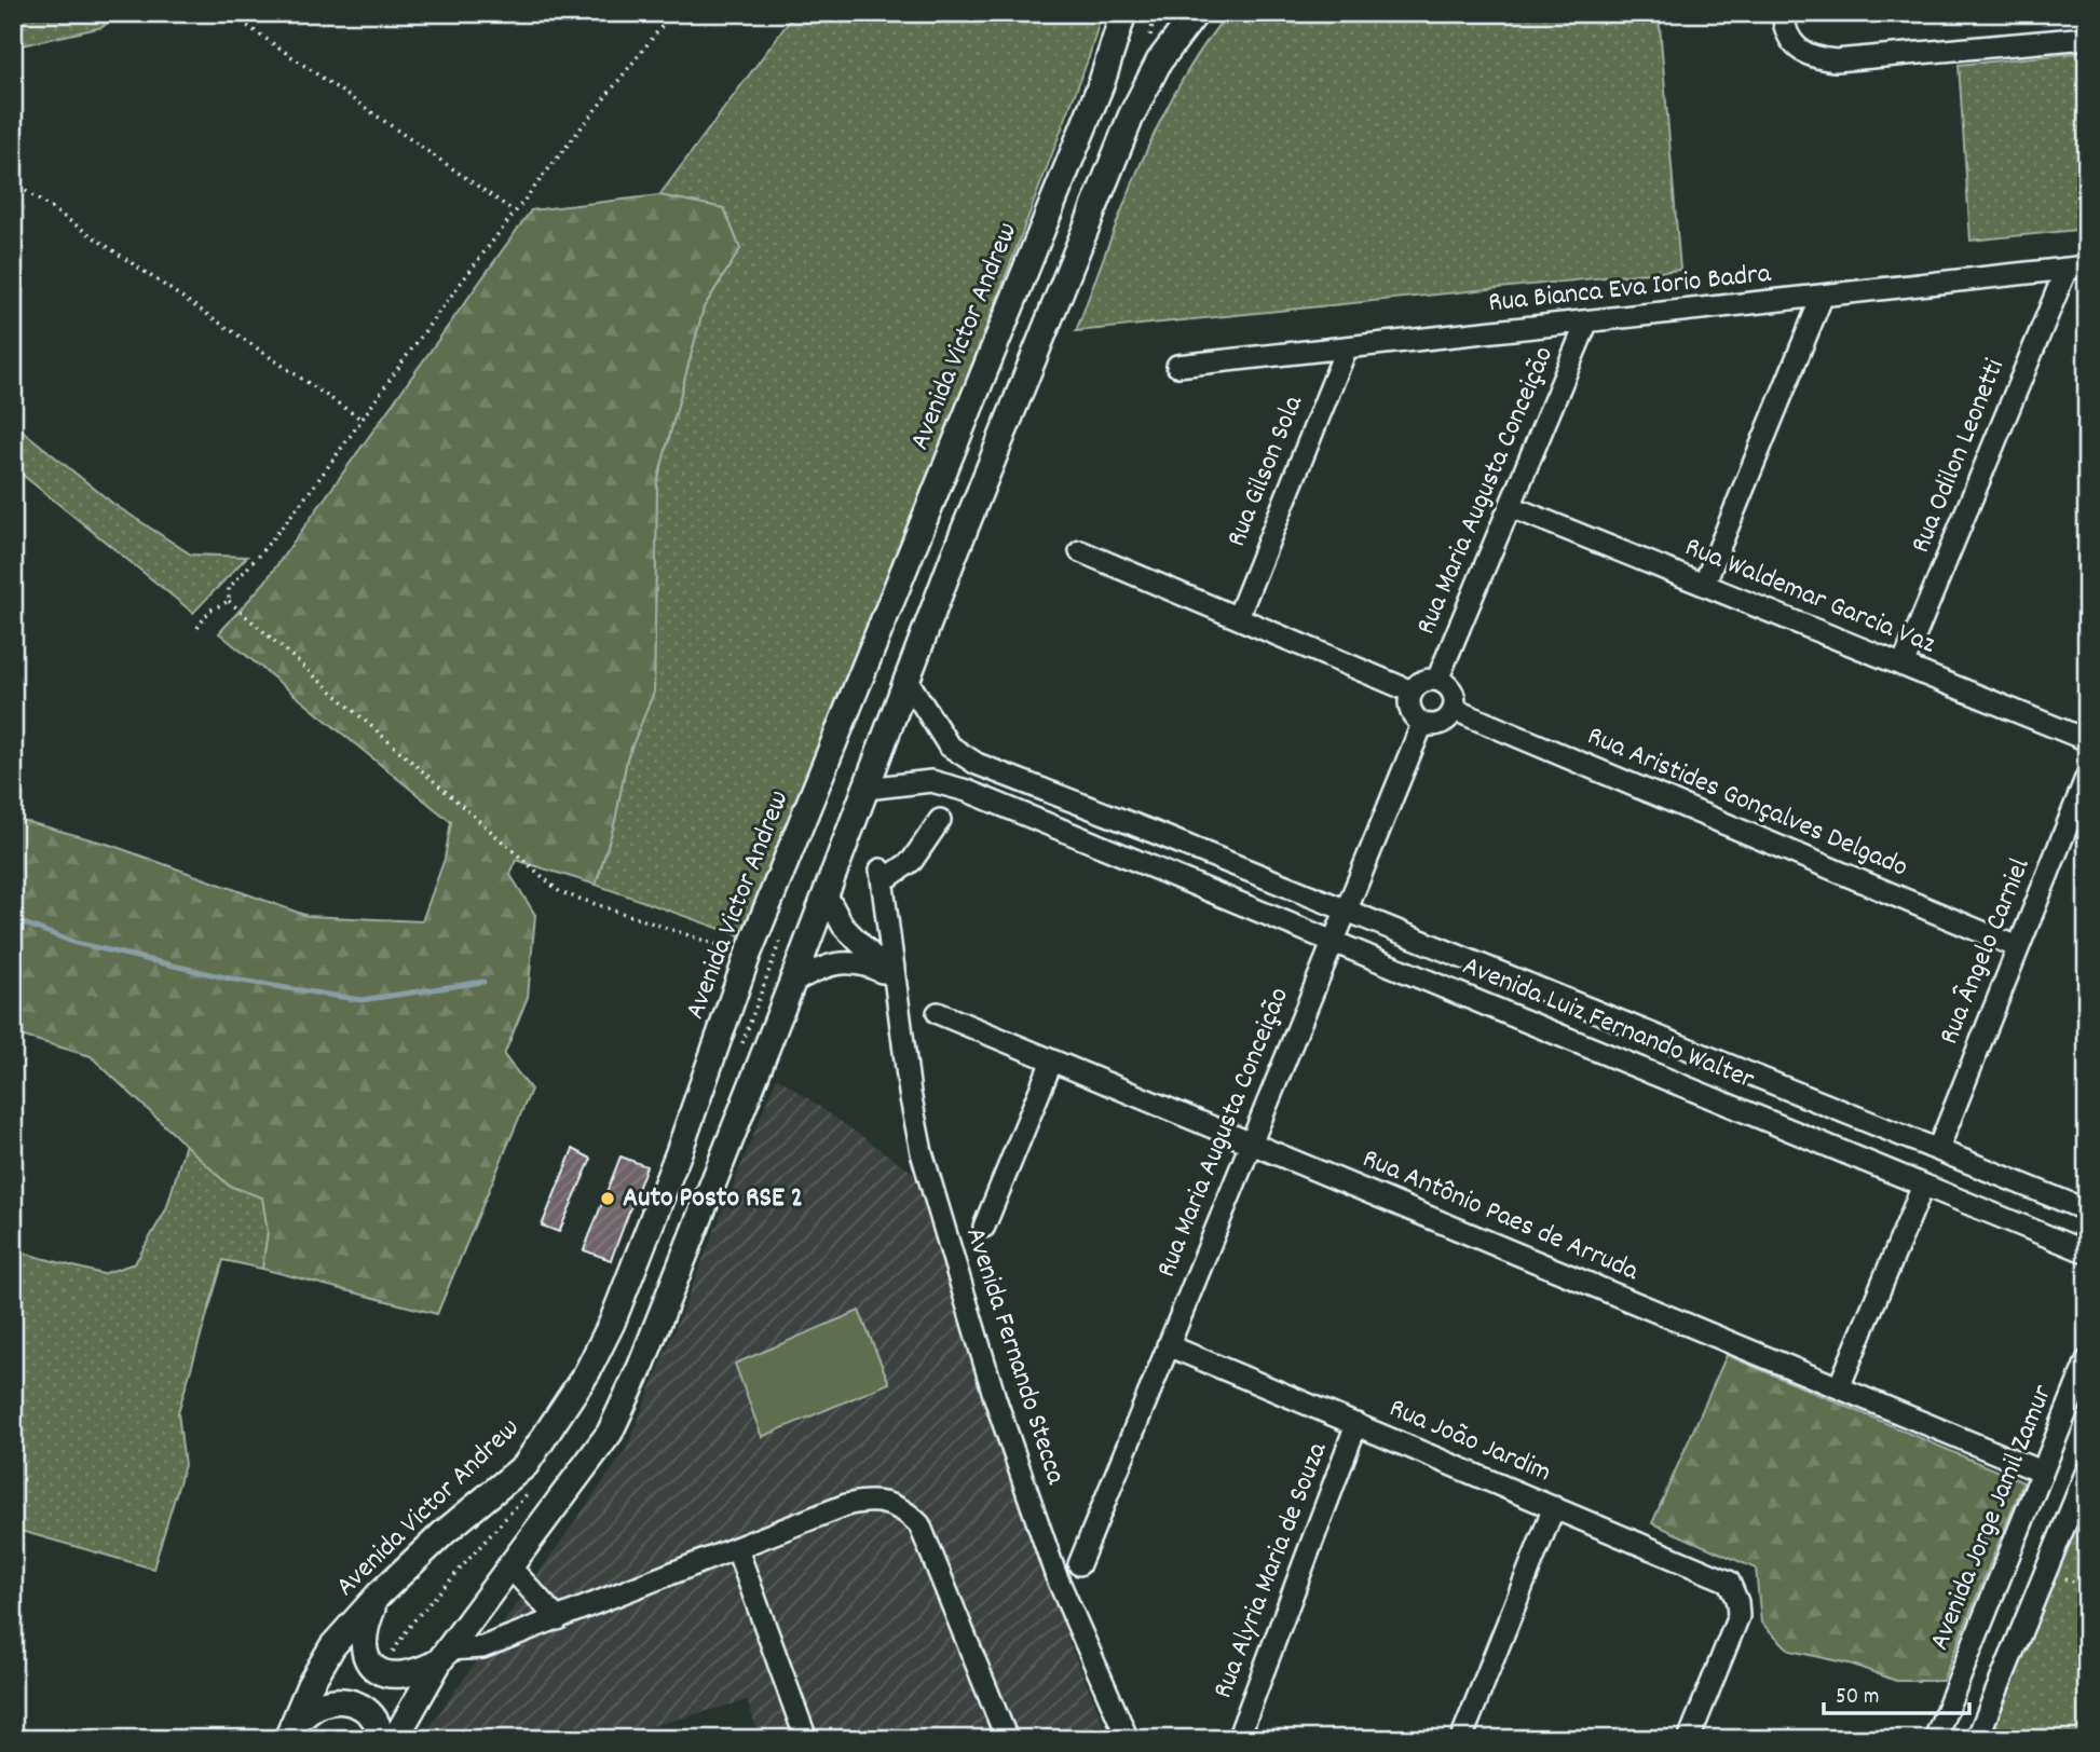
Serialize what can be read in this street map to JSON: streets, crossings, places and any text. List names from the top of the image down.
{
  "streets": {
    "main road": ["Avenida Victor Andrew"],
    "street": [
      "Rua Bianca Eva Iorio Badra",
      "Rua Odilon Leonetti",
      "Rua Gilson Sola",
      "Rua Maria Augusta Conceição",
      "Rua Waldemar Garcia Vaz",
      "Rua Aristides Gonçalves Delgado",
      "Rua Ângelo Carniel",
      "Avenida Luiz Fernando Walter",
      "Rua Antônio Paes de Arruda",
      "Avenida Fernando Stecca",
      "Rua João Jardim",
      "Avenida Jorge Jamil Zamur",
      "Rua Alyria Maria de Souza"
    ]
  },
  "crossings": [
    ["Rua Bianca Eva Iorio Badra", "Rua Odilon Leonetti"],
    ["Rua Bianca Eva Iorio Badra", "Rua Gilson Sola"],
    ["Rua Bianca Eva Iorio Badra", "Rua Maria Augusta Conceição"],
    ["Rua Odilon Leonetti", "Rua Waldemar Garcia Vaz"],
    ["Rua Maria Augusta Conceição", "Rua Waldemar Garcia Vaz"],
    ["Rua Maria Augusta Conceição", "Rua Aristides Gonçalves Delgado"],
    ["Rua Maria Augusta Conceição", "Avenida Luiz Fernando Walter"],
    ["Rua Maria Augusta Conceição", "Rua Antônio Paes de Arruda"],
    ["Rua Maria Augusta Conceição", "Rua João Jardim"],
    ["Rua Aristides Gonçalves Delgado", "Rua Ângelo Carniel"],
    ["Rua Ângelo Carniel", "Avenida Luiz Fernando Walter"],
    ["Rua Antônio Paes de Arruda", "Avenida Jorge Jamil Zamur"],
    ["Rua João Jardim", "Rua Alyria Maria de Souza"]
  ],
  "places": ["Auto Posto RSE 2"],
  "scale_bar": "50 m"
}
